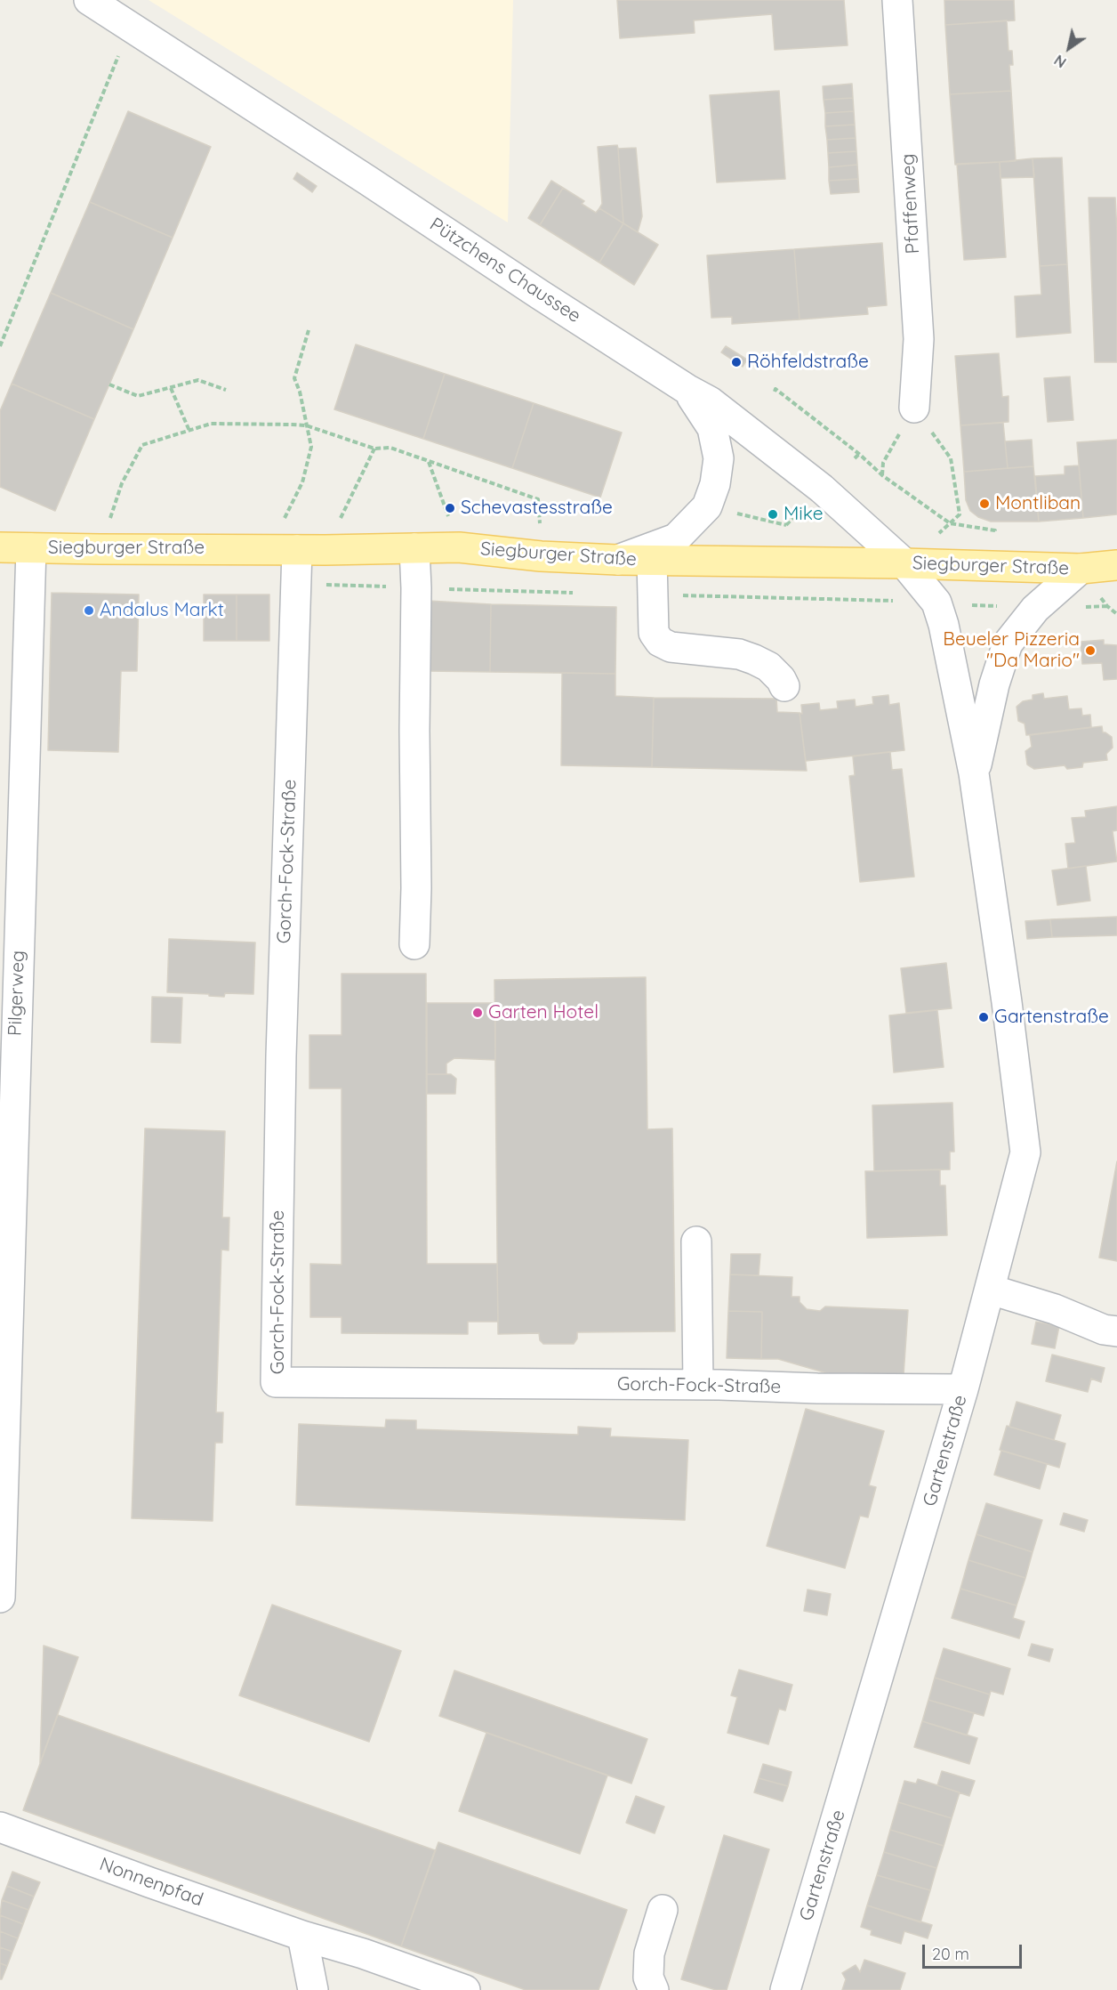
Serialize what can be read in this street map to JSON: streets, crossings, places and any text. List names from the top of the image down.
{
  "streets": {
    "main road": ["Siegburger Straße"],
    "street": [
      "Pfaffenweg",
      "Pützchens Chaussee",
      "Gorch-Fock-Straße",
      "Pilgerweg",
      "Gartenstraße",
      "Nonnenpfad"
    ]
  },
  "crossings": [
    ["Pützchens Chaussee", "Siegburger Straße"],
    ["Pützchens Chaussee", "Gartenstraße"],
    ["Siegburger Straße", "Gorch-Fock-Straße"],
    ["Siegburger Straße", "Pilgerweg"],
    ["Siegburger Straße", "Gartenstraße"],
    ["Gorch-Fock-Straße", "Gartenstraße"]
  ],
  "places": [
    "Röhfeldstraße",
    "Montliban",
    "Schevastesstraße",
    "Mike",
    "Andalus Markt",
    "Beueler Pizzeria \"Da Mario\"",
    "Garten Hotel",
    "Gartenstraße"
  ],
  "scale_bar": "20 m",
  "north": "bottom left"
}
